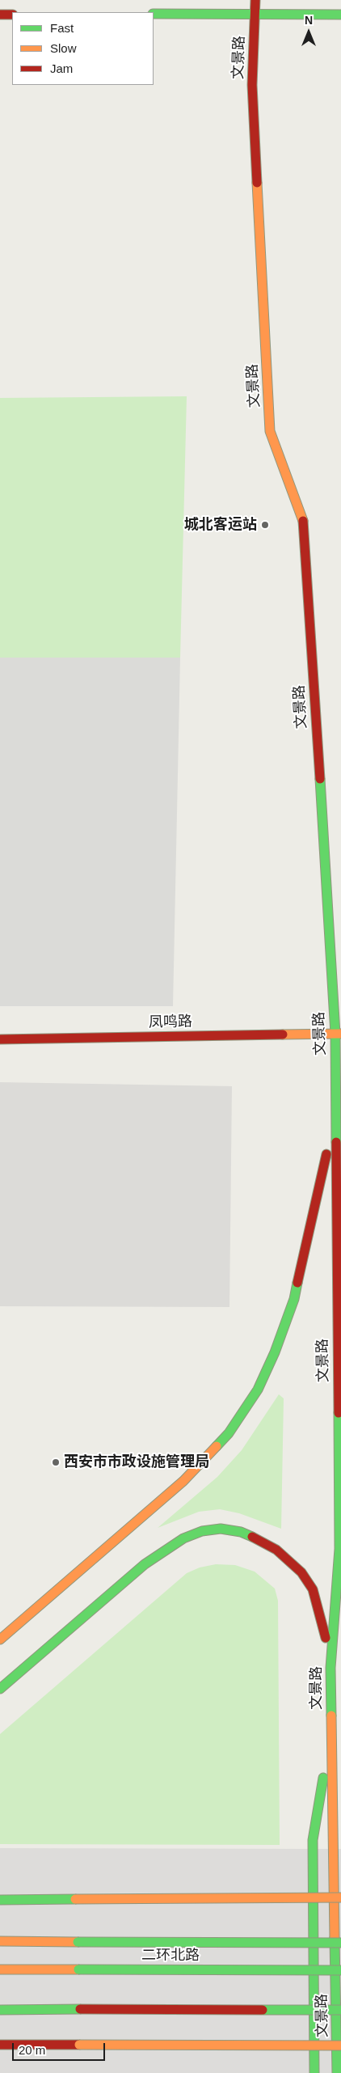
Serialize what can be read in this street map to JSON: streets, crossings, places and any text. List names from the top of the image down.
{
  "streets": {
    "main road": ["文景路", "凤鸣路", "二环北路"]
  },
  "crossings": [
    ["文景路", "凤鸣路"]
  ],
  "places": ["城北客运站", "西安市市政设施管理局"],
  "legend": ["Fast", "Slow", "Jam"],
  "scale_bar": "20 m",
  "north": "top"
}
